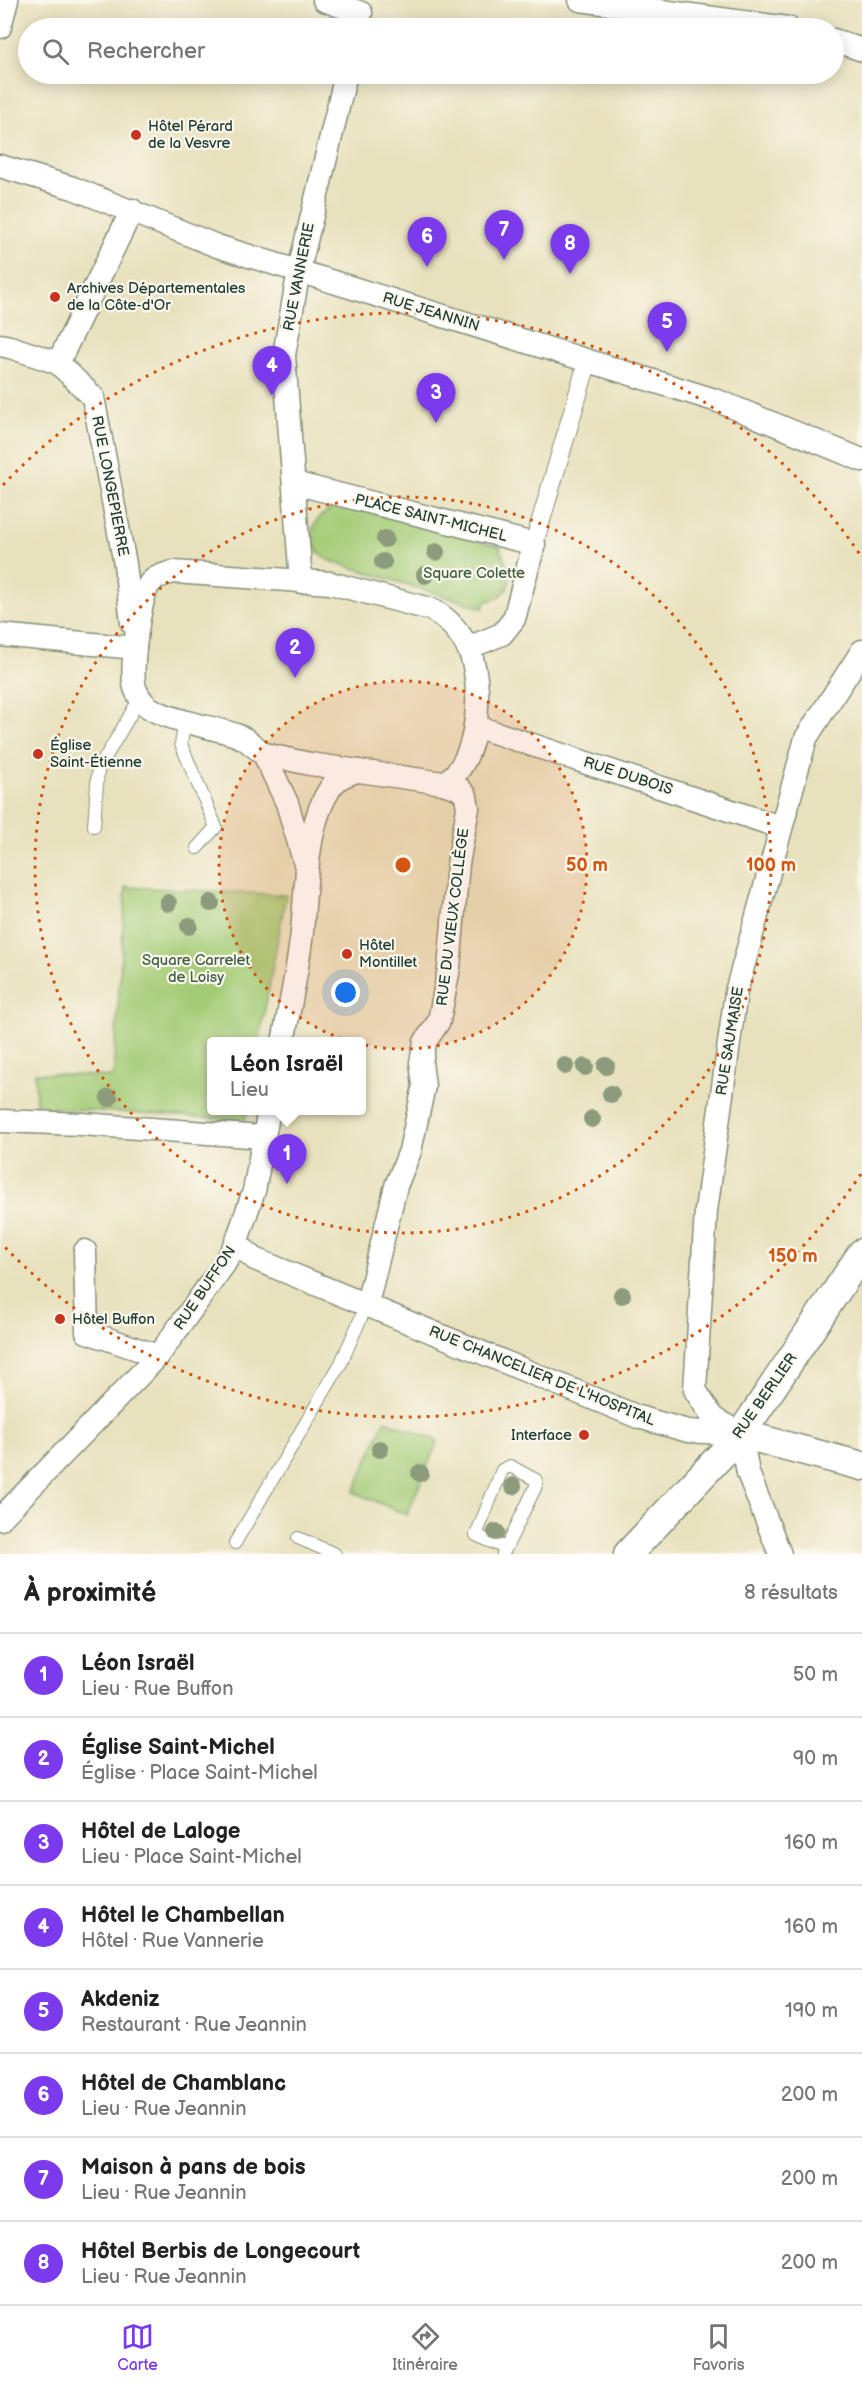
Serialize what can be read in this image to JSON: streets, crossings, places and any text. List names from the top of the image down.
{
  "streets": {
    "street": [
      "RUE VANNERIE",
      "RUE JEANNIN",
      "RUE LONGEPIERRE",
      "PLACE SAINT-MICHEL",
      "RUE DUBOIS",
      "RUE DU VIEUX COLLÈGE",
      "RUE SAUMAISE",
      "RUE BUFFON",
      "RUE CHANCELIER DE L'HOSPITAL",
      "RUE BERLIER"
    ]
  },
  "crossings": [
    ["RUE VANNERIE", "RUE JEANNIN"],
    ["RUE VANNERIE", "PLACE SAINT-MICHEL"],
    ["RUE DUBOIS", "RUE SAUMAISE"],
    ["RUE DU VIEUX COLLÈGE", "RUE CHANCELIER DE L'HOSPITAL"],
    ["RUE SAUMAISE", "RUE CHANCELIER DE L'HOSPITAL"],
    ["RUE SAUMAISE", "RUE BERLIER"],
    ["RUE BUFFON", "RUE CHANCELIER DE L'HOSPITAL"],
    ["RUE CHANCELIER DE L'HOSPITAL", "RUE BERLIER"]
  ],
  "parks": ["Square Colette", "Square Carrelet de Loisy"],
  "places": [
    "Hôtel Pérard de la Vesvre",
    "Archives Départementales de la Côte-d'Or",
    "Église Saint-Étienne",
    "Hôtel Montillet",
    "Hôtel Buffon",
    "Interface"
  ],
  "page": {
    "search": "Rechercher",
    "pins": [
      "7",
      "6",
      "8",
      "5",
      "4",
      "3",
      "2",
      "1"
    ],
    "popup": ["Léon Israël", "Lieu"],
    "heading": ["À proximité", "8 résultats"],
    "list": [
      {
        "mark": "1",
        "name": "Léon Israël",
        "note": "Lieu · Rue Buffon",
        "value": "50 m"
      },
      {
        "mark": "2",
        "name": "Église Saint-Michel",
        "note": "Église · Place Saint-Michel",
        "value": "90 m"
      },
      {
        "mark": "3",
        "name": "Hôtel de Laloge",
        "note": "Lieu · Place Saint-Michel",
        "value": "160 m"
      },
      {
        "mark": "4",
        "name": "Hôtel le Chambellan",
        "note": "Hôtel · Rue Vannerie",
        "value": "160 m"
      },
      {
        "mark": "5",
        "name": "Akdeniz",
        "note": "Restaurant · Rue Jeannin",
        "value": "190 m"
      },
      {
        "mark": "6",
        "name": "Hôtel de Chamblanc",
        "note": "Lieu · Rue Jeannin",
        "value": "200 m"
      },
      {
        "mark": "7",
        "name": "Maison à pans de bois",
        "note": "Lieu · Rue Jeannin",
        "value": "200 m"
      },
      {
        "mark": "8",
        "name": "Hôtel Berbis de Longecourt",
        "note": "Lieu · Rue Jeannin",
        "value": "200 m"
      }
    ],
    "nav": ["Carte", "Itinéraire", "Favoris"]
  },
  "rings": ["50 m", "100 m", "150 m"]
}
